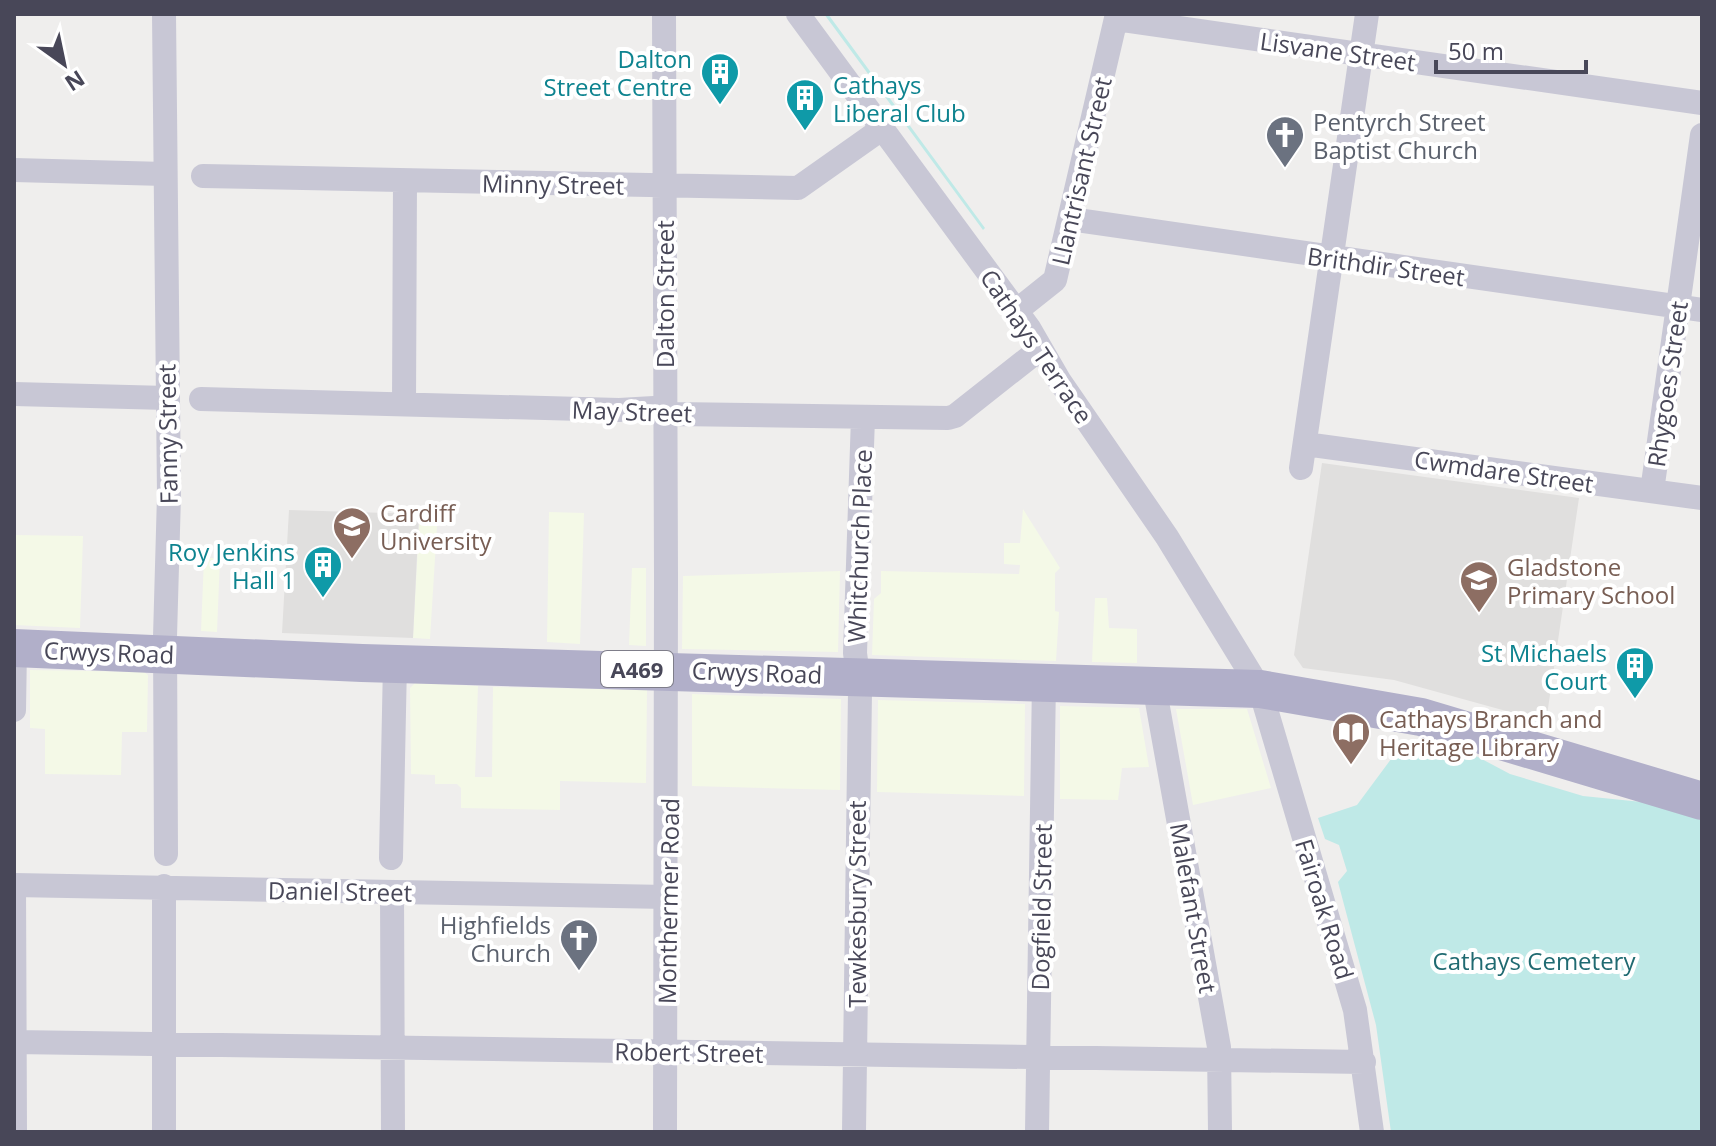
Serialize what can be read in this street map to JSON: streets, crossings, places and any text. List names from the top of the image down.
{
  "streets": {
    "main road": ["Crwys Road", "A469"],
    "street": [
      "Lisvane Street",
      "Llantrisant Street",
      "Minny Street",
      "Brithdir Street",
      "Dalton Street",
      "Cathays Terrace",
      "Rhygoes Street",
      "May Street",
      "Fanny Street",
      "Cwmdare Street",
      "Whitchurch Place",
      "Daniel Street",
      "Monthermer Road",
      "Tewkesbury Street",
      "Dogfield Street",
      "Malefant Street",
      "Fairoak Road",
      "Robert Street"
    ]
  },
  "crossings": [
    ["Lisvane Street", "Llantrisant Street"],
    ["Llantrisant Street", "Brithdir Street"],
    ["Llantrisant Street", "Cathays Terrace"],
    ["Minny Street", "Dalton Street"],
    ["Minny Street", "Cathays Terrace"],
    ["Brithdir Street", "Rhygoes Street"],
    ["Brithdir Street", "Cwmdare Street"],
    ["Dalton Street", "May Street"],
    ["Dalton Street", "Crwys Road"],
    ["Dalton Street", "Monthermer Road"],
    ["Cathays Terrace", "May Street"],
    ["Cathays Terrace", "Crwys Road"],
    ["Cathays Terrace", "A469"],
    ["Cathays Terrace", "Fairoak Road"],
    ["Rhygoes Street", "Cwmdare Street"],
    ["May Street", "Whitchurch Place"],
    ["Fanny Street", "Crwys Road"],
    ["Whitchurch Place", "Crwys Road"],
    ["Whitchurch Place", "Tewkesbury Street"],
    ["Crwys Road", "A469"],
    ["Crwys Road", "Monthermer Road"],
    ["Crwys Road", "Tewkesbury Street"],
    ["Crwys Road", "Dogfield Street"],
    ["Crwys Road", "Malefant Street"],
    ["Crwys Road", "Fairoak Road"],
    ["A469", "Fairoak Road"],
    ["Daniel Street", "Monthermer Road"],
    ["Monthermer Road", "Robert Street"],
    ["Tewkesbury Street", "Robert Street"],
    ["Dogfield Street", "Robert Street"],
    ["Malefant Street", "Robert Street"],
    ["Fairoak Road", "Robert Street"]
  ],
  "parks": ["Cathays Cemetery"],
  "places": {
    "building": [
      "Dalton Street Centre",
      "Cathays Liberal Club",
      "Roy Jenkins Hall 1",
      "St Michaels Court"
    ],
    "church": ["Pentyrch Street Baptist Church", "Highfields Church"],
    "school or university": ["Cardiff University", "Gladstone Primary School"],
    "library": ["Cathays Branch and Heritage Library"]
  },
  "scale_bar": "50 m",
  "north": "bottom right"
}
